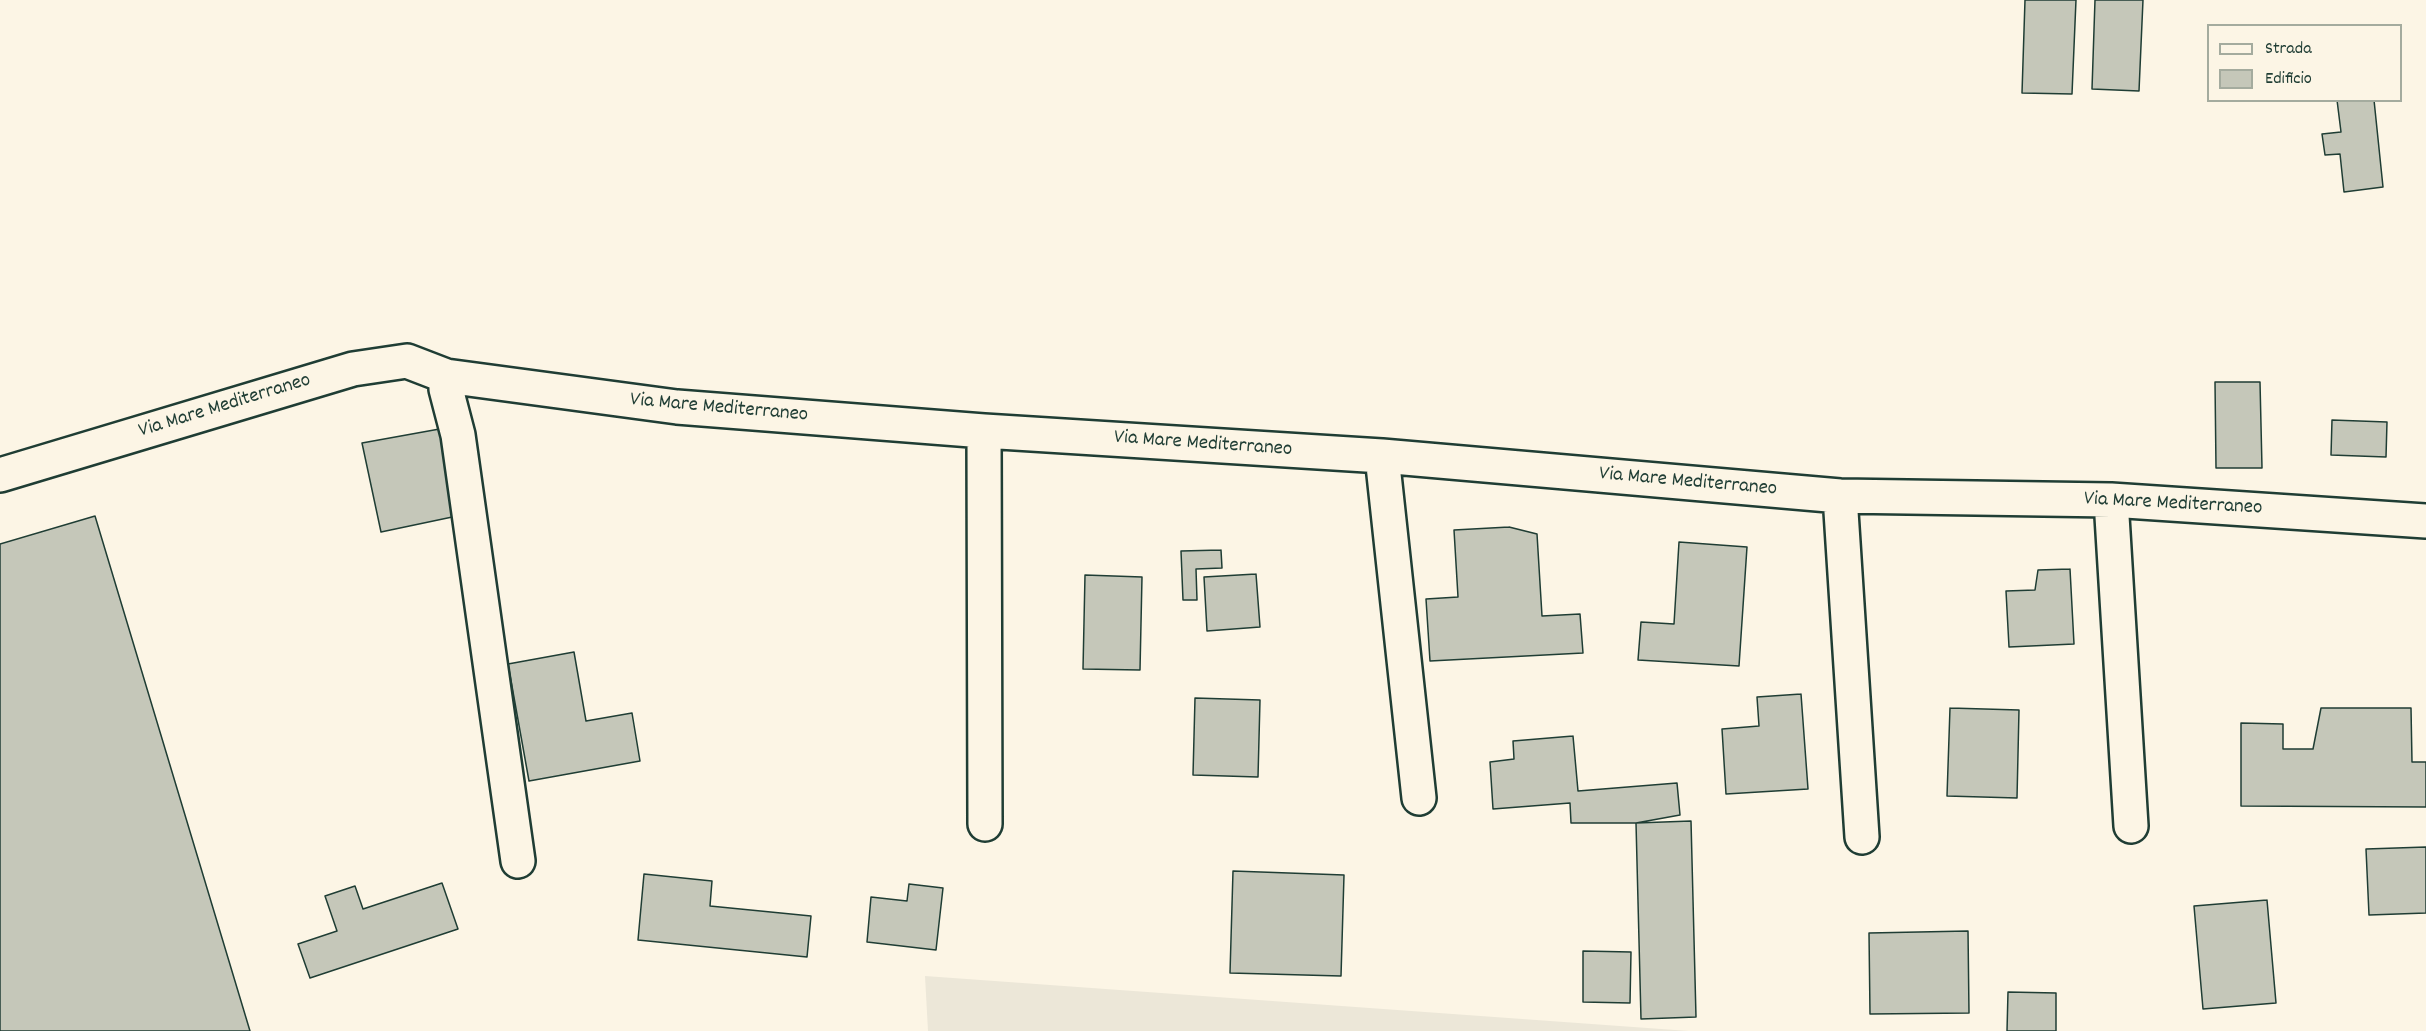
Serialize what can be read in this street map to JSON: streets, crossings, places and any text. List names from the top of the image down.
{
  "streets": {
    "street": ["Via Mare Mediterraneo"]
  },
  "legend": ["Strada", "Edificio"]
}
